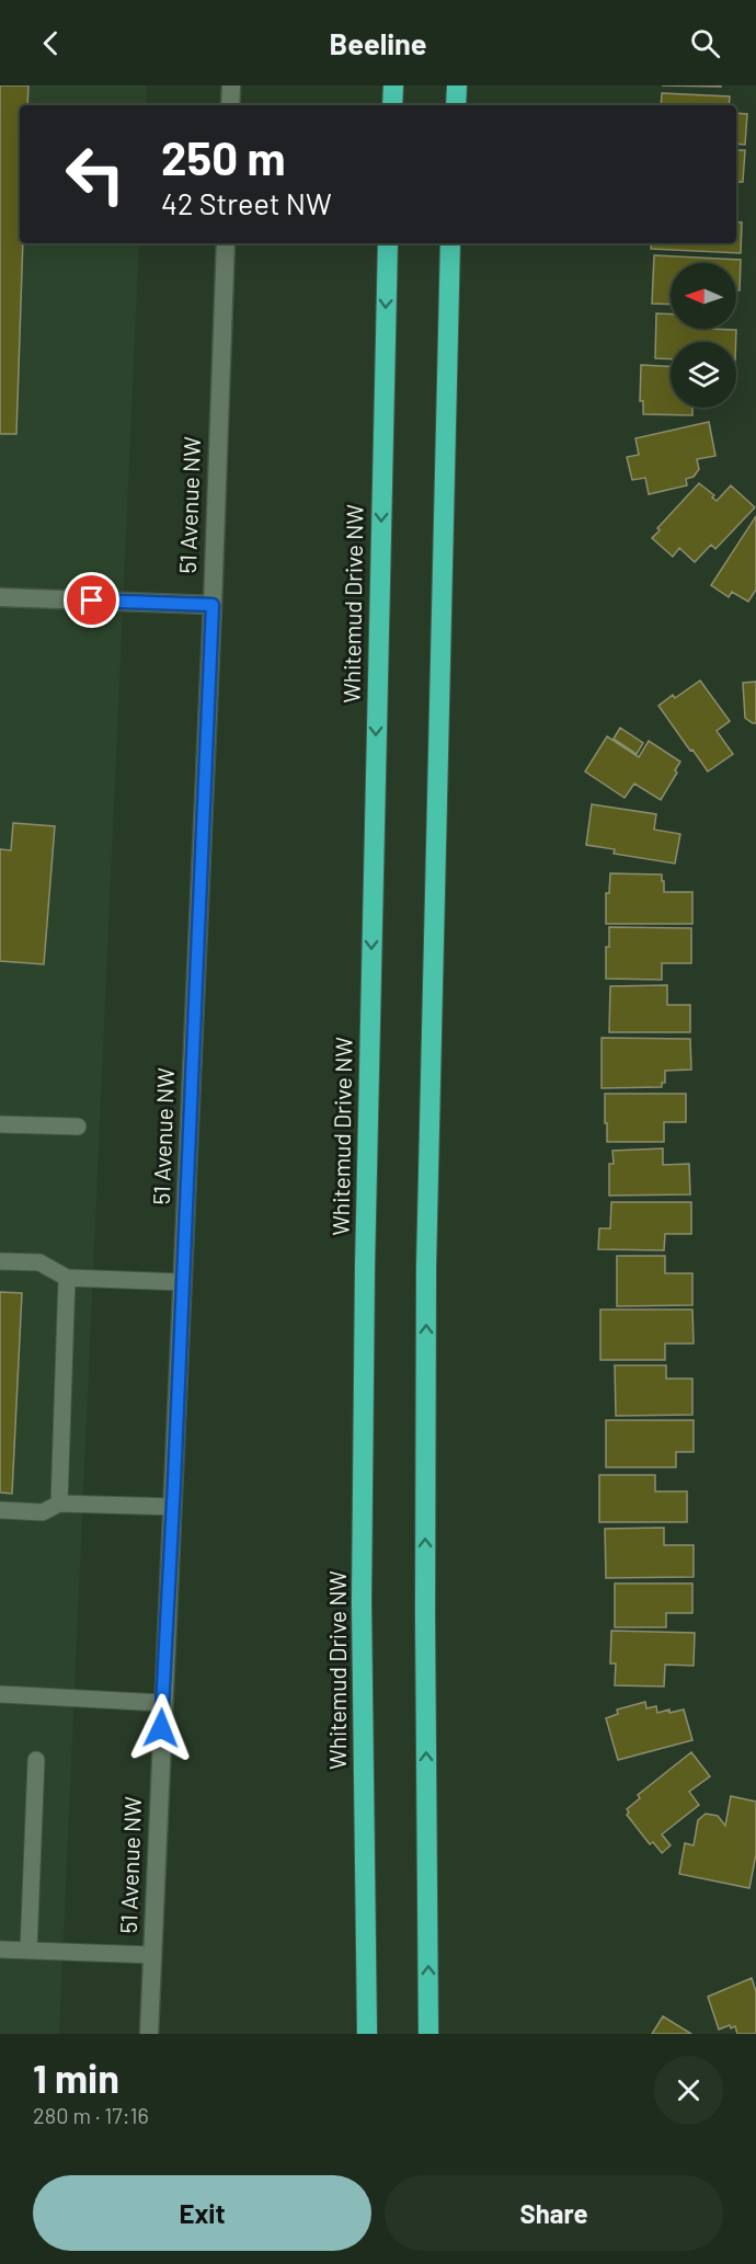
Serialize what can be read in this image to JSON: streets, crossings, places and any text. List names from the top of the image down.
{
  "streets": {
    "highway": ["Whitemud Drive NW"],
    "street": ["51 Avenue NW"]
  },
  "north": "left",
  "page": {
    "header": "Beeline",
    "turn": ["250 m", "42 Street NW"],
    "heading": ["1 min", "280 m · 17:16"],
    "buttons": ["Exit", "Share"]
  }
}
